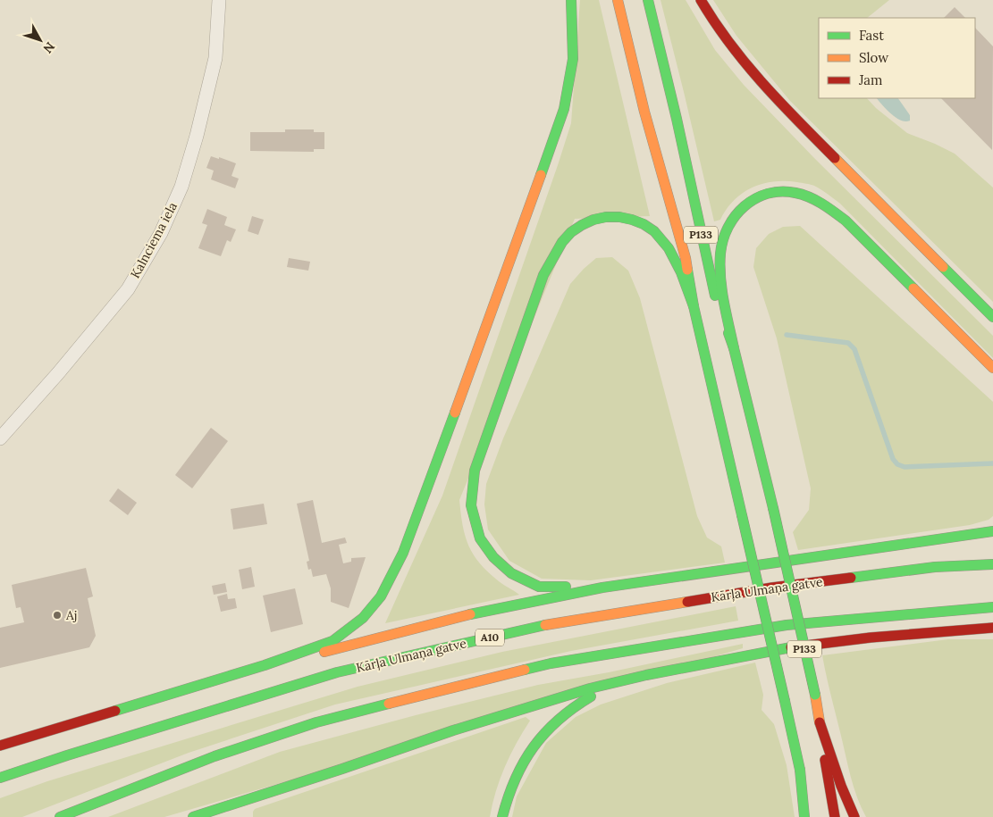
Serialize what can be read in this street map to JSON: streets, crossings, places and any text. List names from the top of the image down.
{
  "streets": {
    "main road": ["P133", "Kārļa Ulmaņa gatve", "A10"],
    "street": ["Kalnciema iela"]
  },
  "places": ["Aj"],
  "legend": ["Fast", "Slow", "Jam"],
  "north": "bottom right"
}
